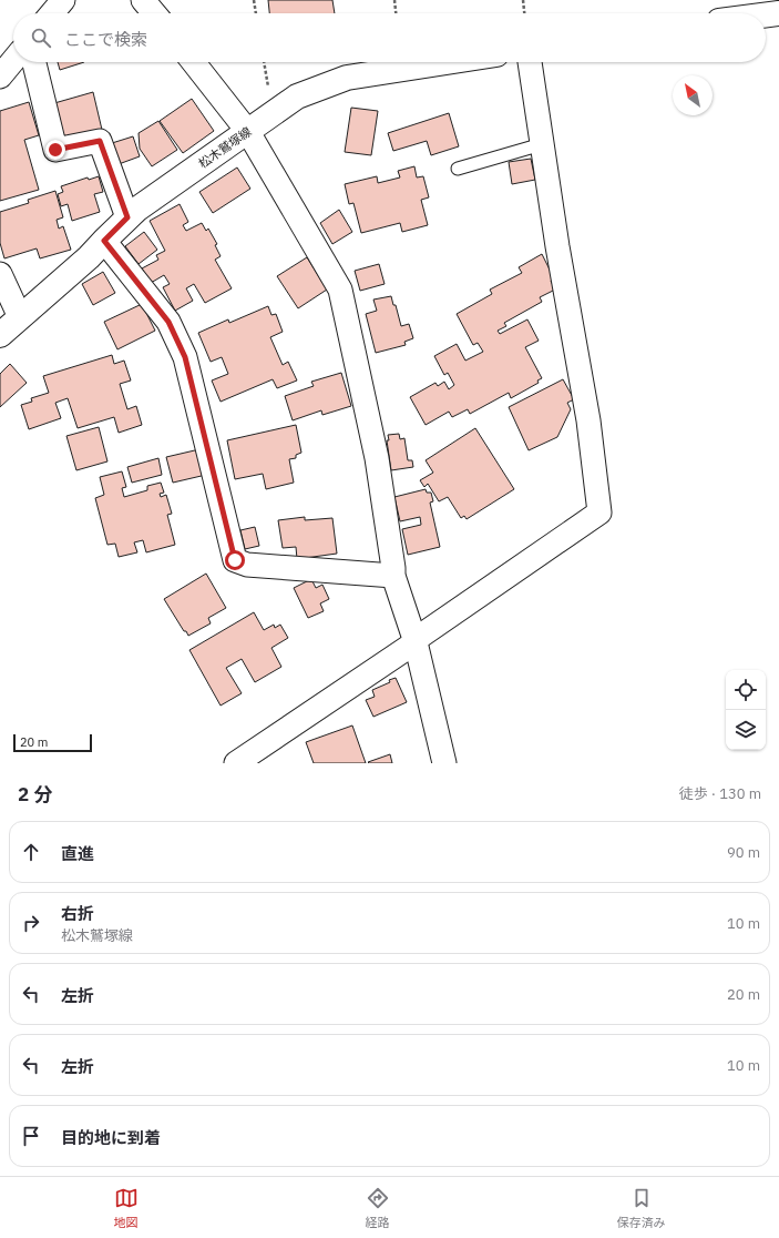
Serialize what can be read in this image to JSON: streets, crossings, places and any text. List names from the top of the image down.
{
  "streets": {
    "main road": ["松木鷲塚線"]
  },
  "scale_bar": "20 m",
  "north": "top left",
  "page": {
    "search": "ここで検索",
    "scale": "20 m",
    "heading": ["2 分", "徒歩 · 130 m"],
    "list": [
      ["直進", "90 m"],
      ["右折", "松木鷲塚線", "10 m"],
      ["左折", "20 m"],
      ["左折", "10 m"],
      "目的地に到着"
    ],
    "nav": ["地図", "経路", "保存済み"]
  }
}
